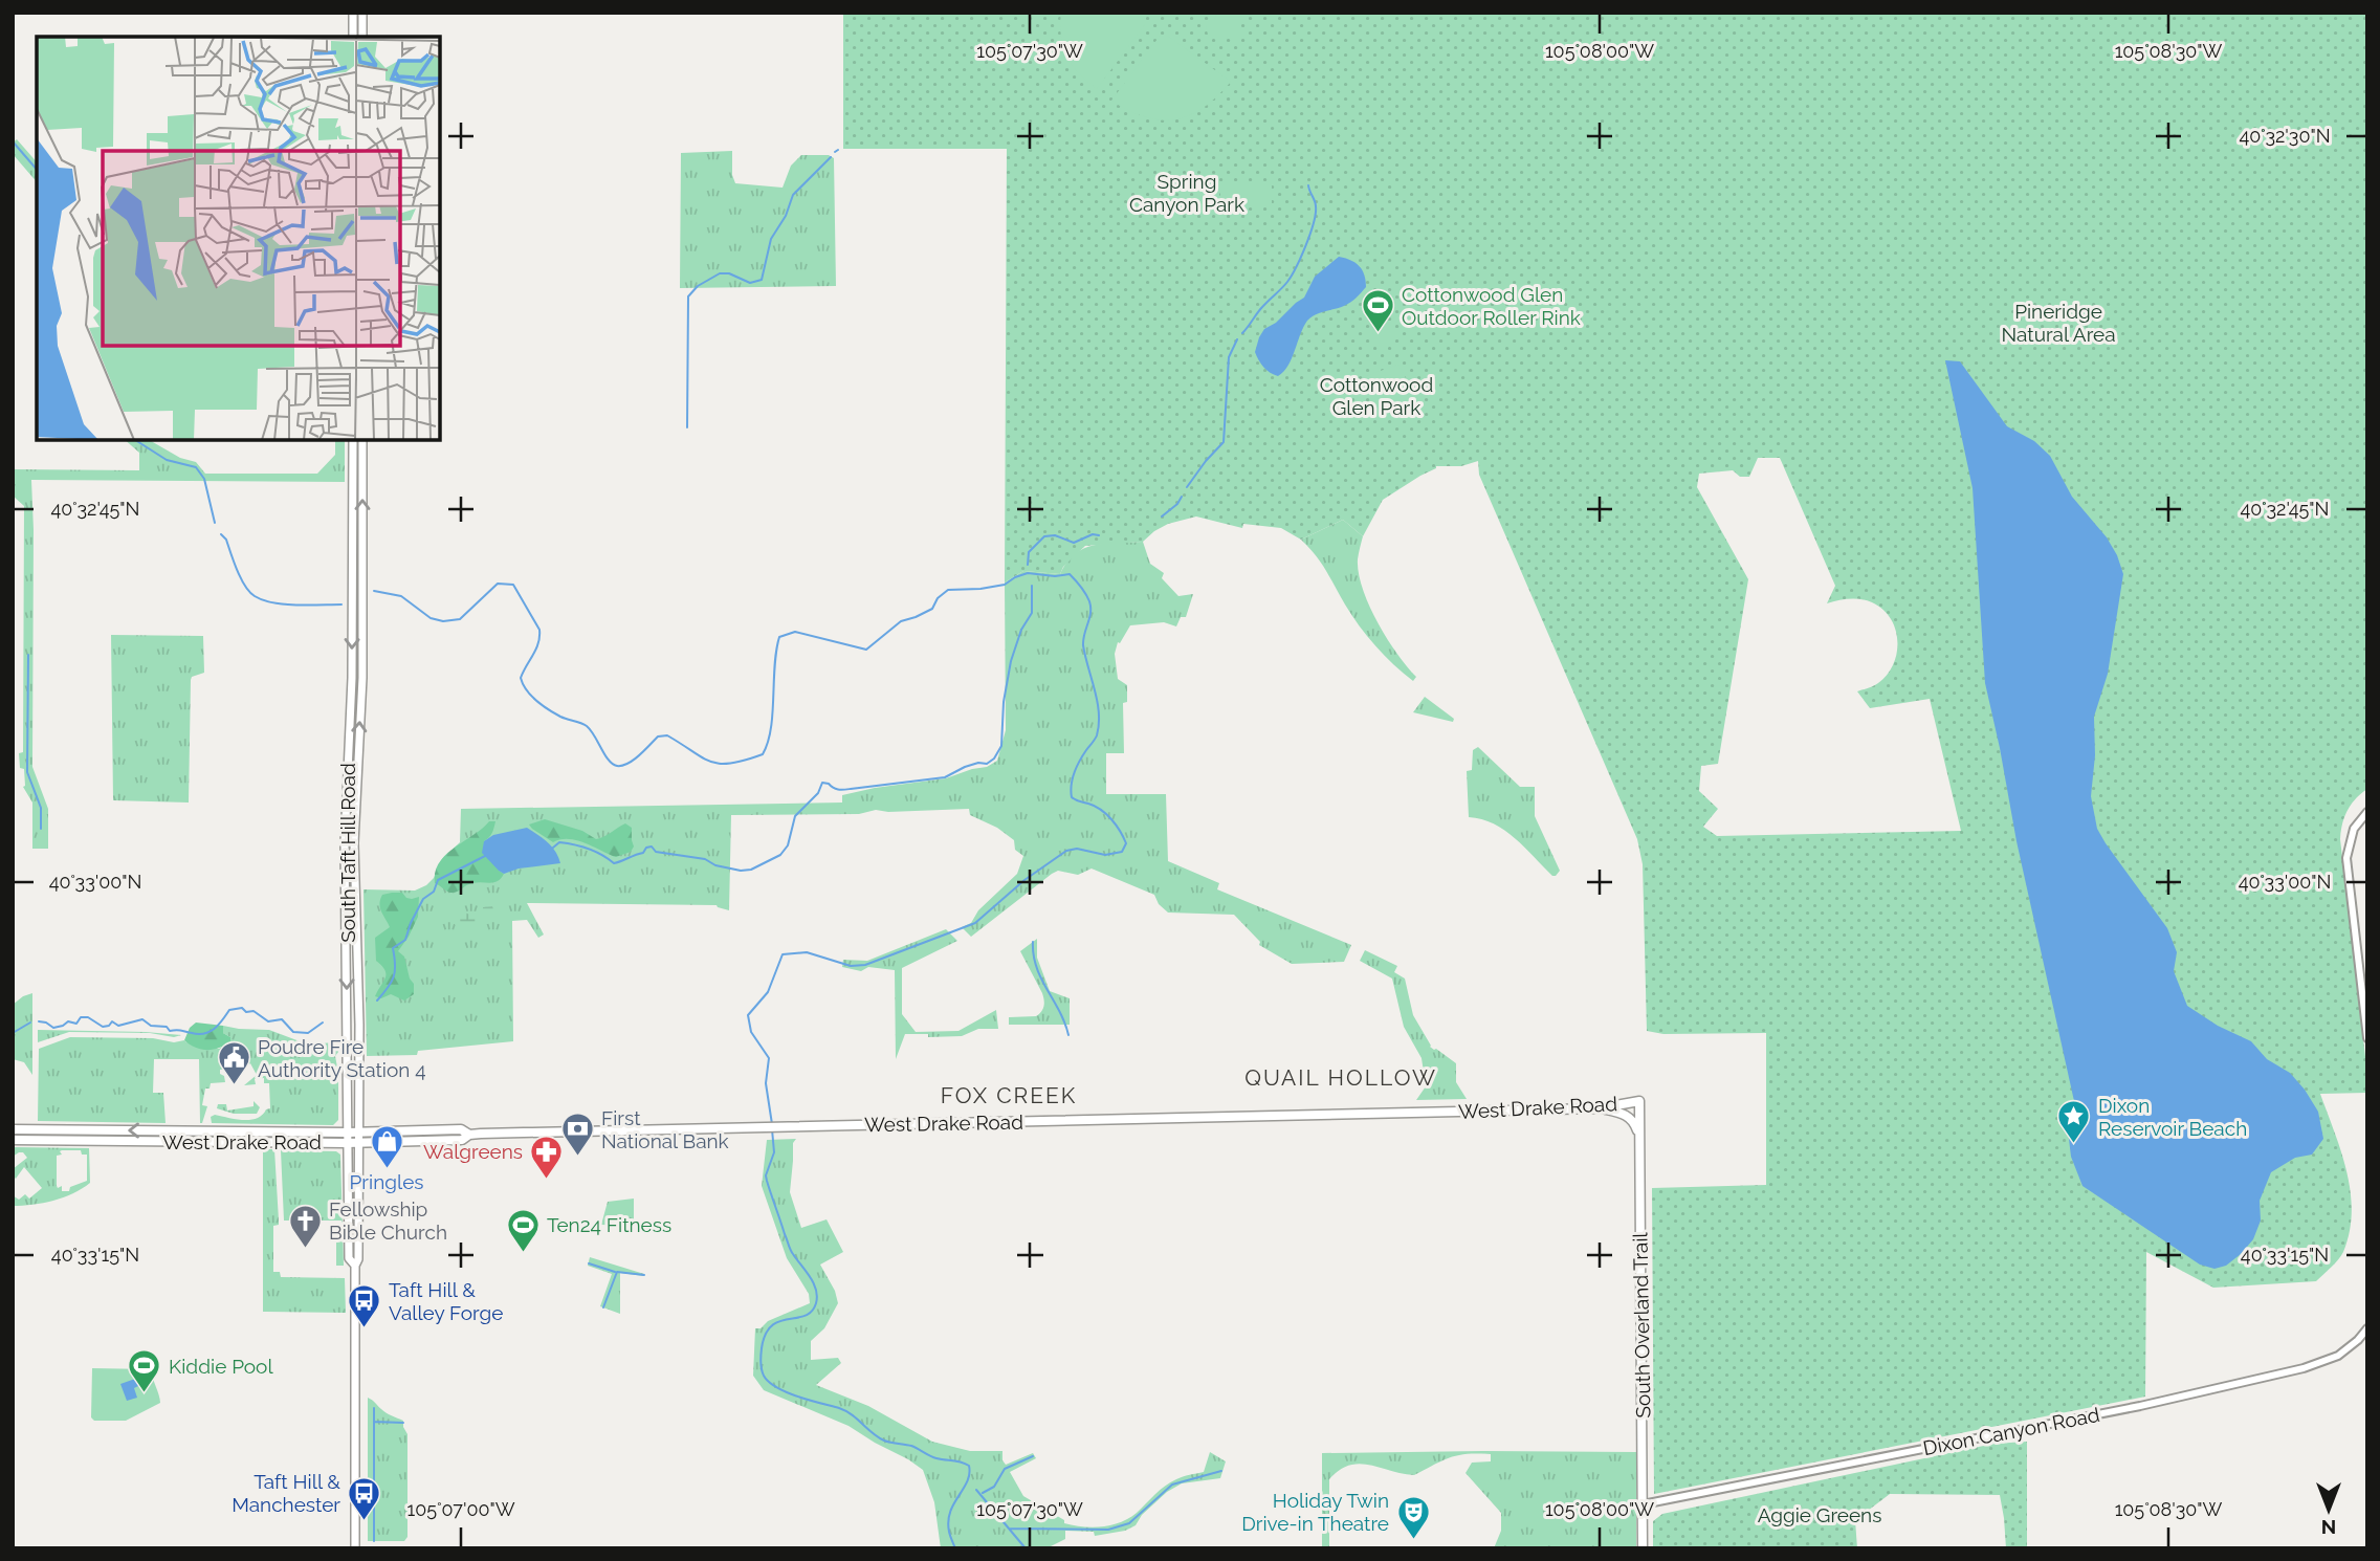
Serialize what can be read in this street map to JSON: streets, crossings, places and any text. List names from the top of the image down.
{
  "streets": {
    "main road": ["South Taft Hill Road", "West Drake Road", "South Overland Trail"],
    "street": ["Dixon Canyon Road"]
  },
  "crossings": [
    ["South Taft Hill Road", "West Drake Road"],
    ["West Drake Road", "South Overland Trail"],
    ["South Overland Trail", "Dixon Canyon Road"]
  ],
  "districts": ["QUAIL HOLLOW", "FOX CREEK"],
  "parks": [
    "Spring Canyon Park",
    "Pineridge Natural Area",
    "Cottonwood Glen Park",
    "Aggie Greens"
  ],
  "places": {
    "sports": ["Cottonwood Glen Outdoor Roller Rink", "Ten24 Fitness", "Kiddie Pool"],
    "public building": ["Poudre Fire Authority Station 4"],
    "place": ["Dixon Reservoir Beach"],
    "bank": ["First National Bank"],
    "shop": ["Pringles"],
    "pharmacy": ["Walgreens"],
    "church": ["Fellowship Bible Church"],
    "bus stop": ["Taft Hill & Valley Forge", "Taft Hill & Manchester"],
    "theatre": ["Holiday Twin Drive-in Theatre"]
  },
  "north": "bottom",
  "coordinates": [
    "105°07'30\"W",
    "105°08'00\"W",
    "105°08'30\"W",
    "40°32'30\"N",
    "40°32'45\"N",
    "40°33'00\"N",
    "40°33'15\"N",
    "105°07'00\"W"
  ]
}
